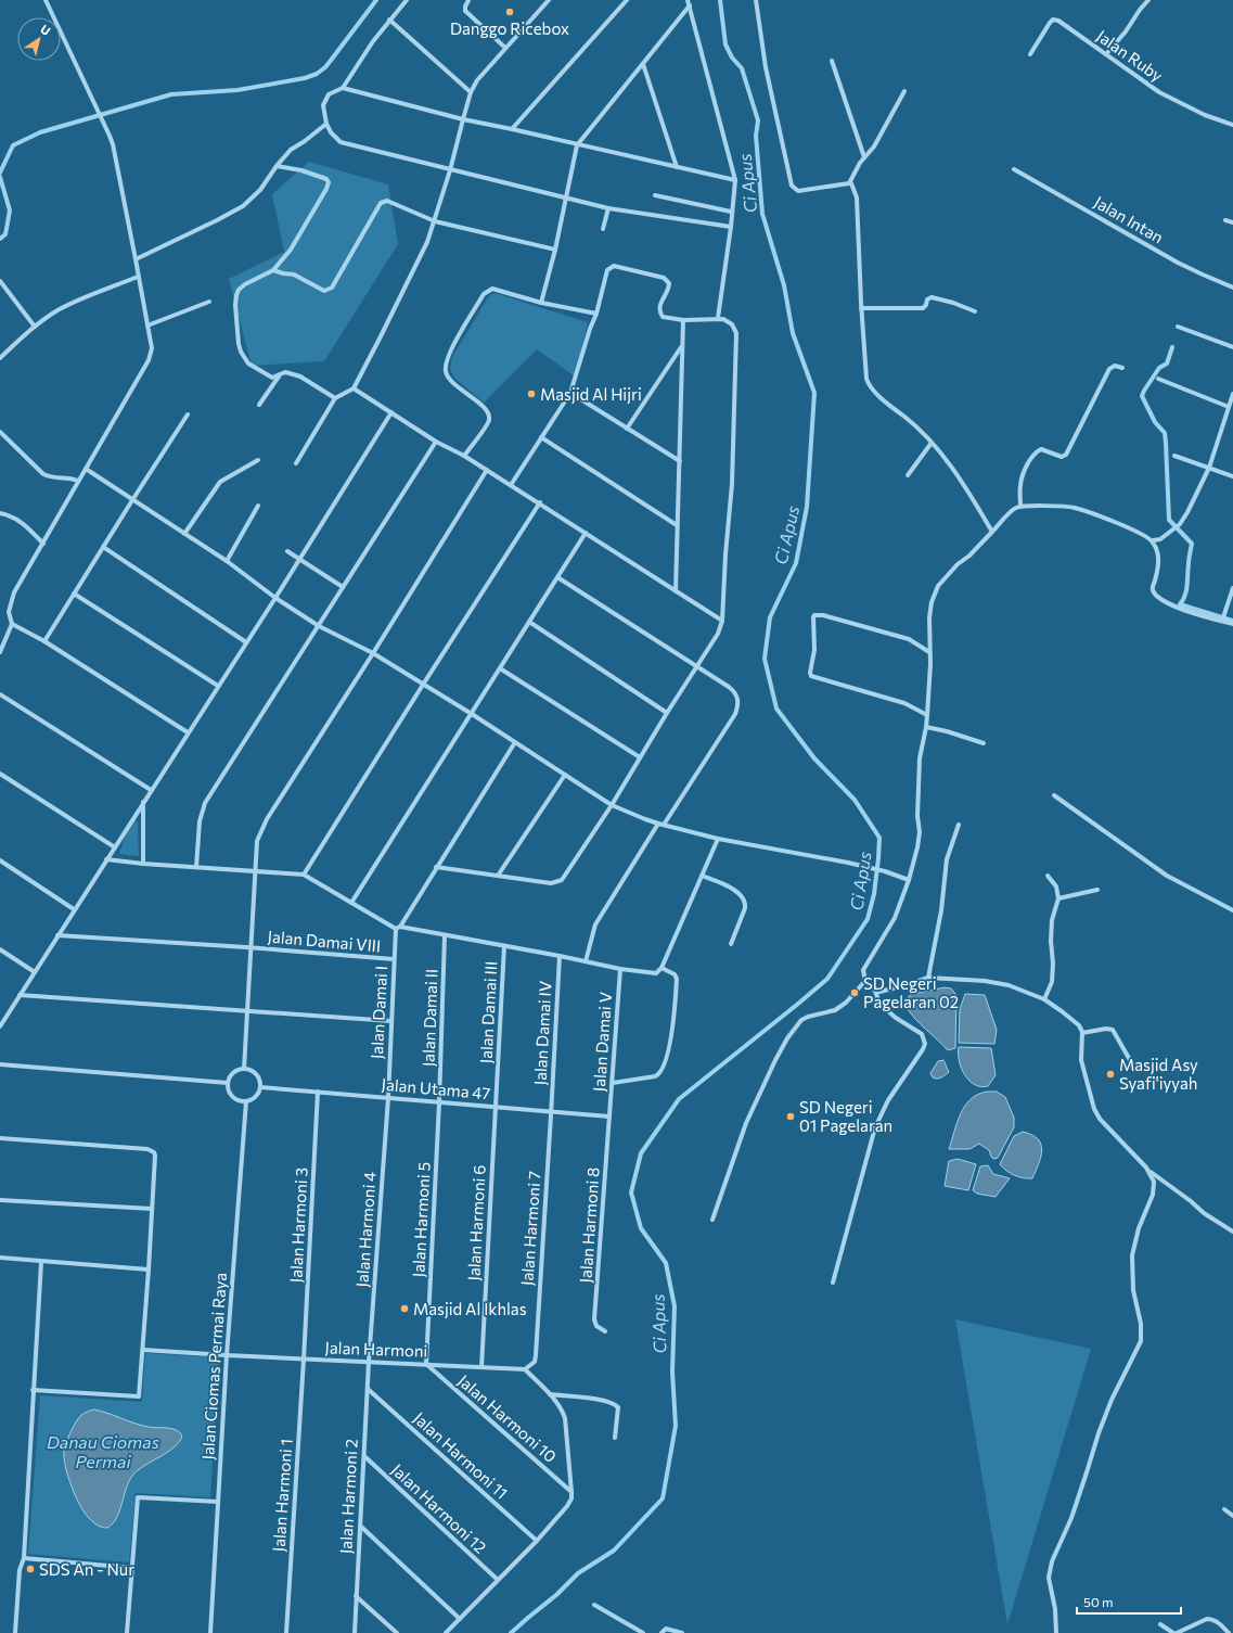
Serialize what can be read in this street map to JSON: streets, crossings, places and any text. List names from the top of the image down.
{
  "streets": {
    "street": [
      "Jalan Ruby",
      "Jalan Intan",
      "Jalan Damai VIII",
      "Jalan Damai I",
      "Jalan Damai III",
      "Jalan Damai II",
      "Jalan Damai IV",
      "Jalan Damai V",
      "Jalan Utama 47",
      "Jalan Harmoni 5",
      "Jalan Harmoni 6",
      "Jalan Harmoni 3",
      "Jalan Harmoni 8",
      "Jalan Harmoni 7",
      "Jalan Harmoni 4",
      "Jalan Harmoni",
      "Jalan Ciomas Permai Raya",
      "Jalan Harmoni 10",
      "Jalan Harmoni 11",
      "Jalan Harmoni 1",
      "Jalan Harmoni 2",
      "Jalan Harmoni 12"
    ]
  },
  "crossings": [
    ["Jalan Damai VIII", "Jalan Damai I"],
    ["Jalan Damai I", "Jalan Utama 47"],
    ["Jalan Damai I", "Jalan Harmoni 4"],
    ["Jalan Damai III", "Jalan Utama 47"],
    ["Jalan Damai III", "Jalan Harmoni 6"],
    ["Jalan Damai II", "Jalan Utama 47"],
    ["Jalan Damai II", "Jalan Harmoni 5"],
    ["Jalan Damai IV", "Jalan Utama 47"],
    ["Jalan Damai IV", "Jalan Harmoni 7"],
    ["Jalan Damai V", "Jalan Utama 47"],
    ["Jalan Damai V", "Jalan Harmoni 8"],
    ["Jalan Utama 47", "Jalan Harmoni 5"],
    ["Jalan Utama 47", "Jalan Harmoni 6"],
    ["Jalan Utama 47", "Jalan Harmoni 3"],
    ["Jalan Utama 47", "Jalan Harmoni 8"],
    ["Jalan Utama 47", "Jalan Harmoni 7"],
    ["Jalan Utama 47", "Jalan Harmoni 4"],
    ["Jalan Utama 47", "Jalan Ciomas Permai Raya"],
    ["Jalan Harmoni 5", "Jalan Harmoni"],
    ["Jalan Harmoni 5", "Jalan Harmoni 10"],
    ["Jalan Harmoni 6", "Jalan Harmoni"],
    ["Jalan Harmoni 3", "Jalan Harmoni"],
    ["Jalan Harmoni 3", "Jalan Harmoni 1"],
    ["Jalan Harmoni 7", "Jalan Harmoni"],
    ["Jalan Harmoni 4", "Jalan Harmoni"],
    ["Jalan Harmoni 4", "Jalan Harmoni 2"],
    ["Jalan Harmoni", "Jalan Ciomas Permai Raya"],
    ["Jalan Harmoni", "Jalan Harmoni 10"],
    ["Jalan Harmoni", "Jalan Harmoni 1"],
    ["Jalan Harmoni", "Jalan Harmoni 2"],
    ["Jalan Harmoni 11", "Jalan Harmoni 2"],
    ["Jalan Harmoni 2", "Jalan Harmoni 12"]
  ],
  "water": ["Ci Apus", "Danau Ciomas Permai"],
  "places": [
    "Danggo Ricebox",
    "Masjid Al Hijri",
    "SD Negeri Pagelaran 02",
    "Masjid Asy Syafi'iyyah",
    "SD Negeri 01 Pagelaran",
    "Masjid Al Ikhlas",
    "SDS An - Nur"
  ],
  "scale_bar": "50 m",
  "north": "top right"
}
